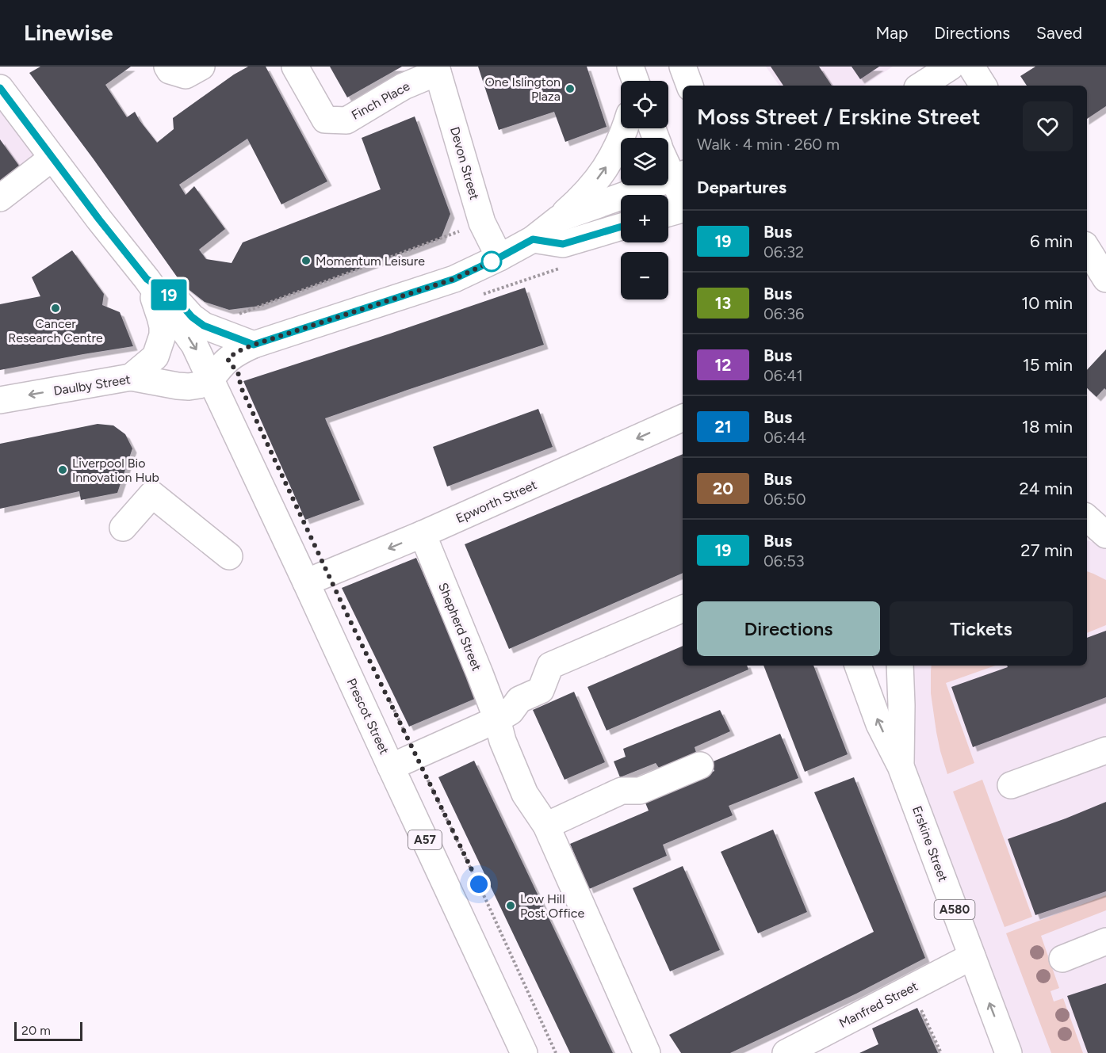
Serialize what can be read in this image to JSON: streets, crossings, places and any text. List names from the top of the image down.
{
  "streets": {
    "main road": [
      "Finch Place",
      "Devon Street",
      "Daulby Street",
      "Epworth Street",
      "Shepherd Street",
      "Prescot Street",
      "A57",
      "Erskine Street",
      "A580",
      "Manfred Street"
    ]
  },
  "crossings": [
    ["Finch Place", "Devon Street"],
    ["Daulby Street", "Prescot Street"],
    ["Daulby Street", "A57"],
    ["Epworth Street", "Shepherd Street"],
    ["Epworth Street", "Prescot Street"],
    ["Prescot Street", "A57"],
    ["Erskine Street", "A580"],
    ["Erskine Street", "Manfred Street"]
  ],
  "one_way": ["Daulby Street"],
  "places": [
    "One Islington Plaza",
    "Momentum Leisure",
    "Cancer Research Centre",
    "Liverpool Bio Innovation Hub",
    "Low Hill Post Office"
  ],
  "lines": ["bus line 19"],
  "scale_bar": "20 m",
  "page": {
    "header": "Linewise",
    "nav": ["Map", "Directions", "Saved"],
    "on_map": "19",
    "map_buttons": ["+", "−"],
    "heading": [
      ["Moss Street / Erskine Street", "Walk · 4 min · 260 m"],
      "Departures"
    ],
    "list": [
      {
        "mark": "19",
        "name": "Bus",
        "note": "06:32",
        "value": "6 min"
      },
      {
        "mark": "13",
        "name": "Bus",
        "note": "06:36",
        "value": "10 min"
      },
      {
        "mark": "12",
        "name": "Bus",
        "note": "06:41",
        "value": "15 min"
      },
      {
        "mark": "21",
        "name": "Bus",
        "note": "06:44",
        "value": "18 min"
      },
      {
        "mark": "20",
        "name": "Bus",
        "note": "06:50",
        "value": "24 min"
      },
      {
        "mark": "19",
        "name": "Bus",
        "note": "06:53",
        "value": "27 min"
      }
    ],
    "buttons": ["Directions", "Tickets"],
    "scale": "20 m"
  }
}
